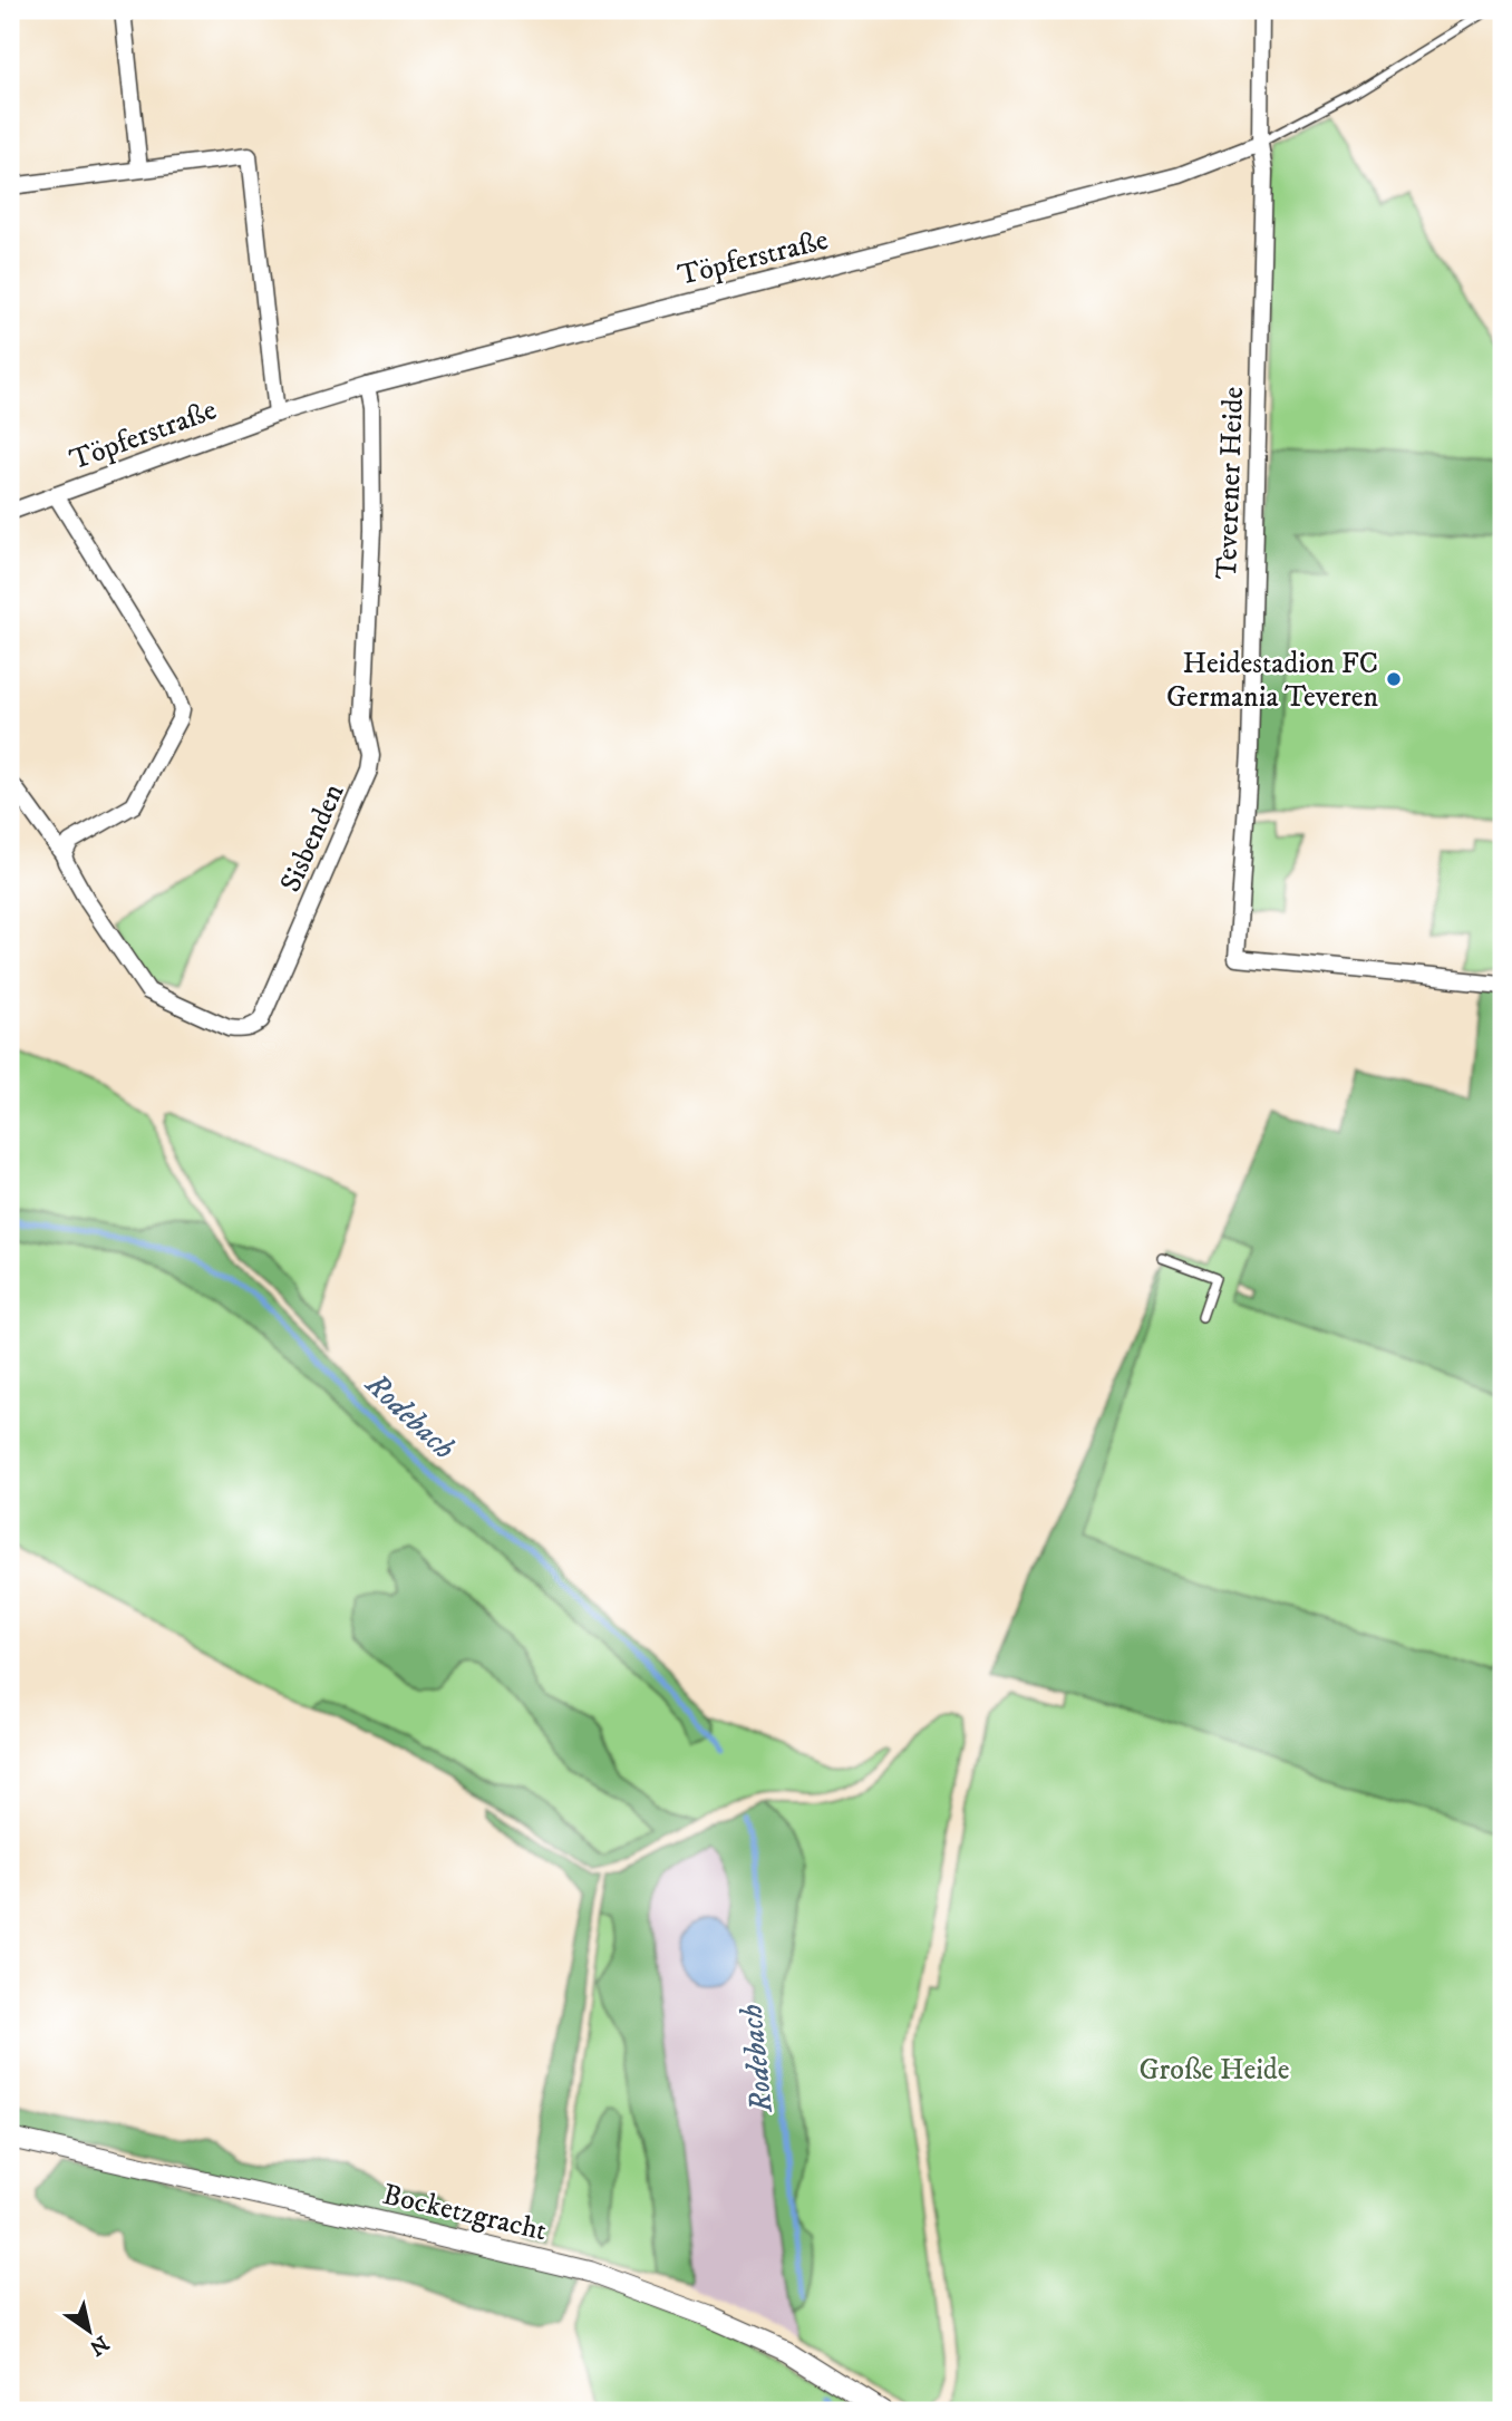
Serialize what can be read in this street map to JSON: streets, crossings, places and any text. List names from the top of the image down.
{
  "streets": {
    "street": [
      "Töpferstraße",
      "Teverener Heide",
      "Sisbenden",
      "Bocketzgracht"
    ]
  },
  "crossings": [
    ["Töpferstraße", "Teverener Heide"],
    ["Töpferstraße", "Sisbenden"]
  ],
  "water": ["Rodebach"],
  "parks": ["Große Heide"],
  "places": ["Heidestadion FC Germania Teveren"],
  "north": "bottom right"
}
